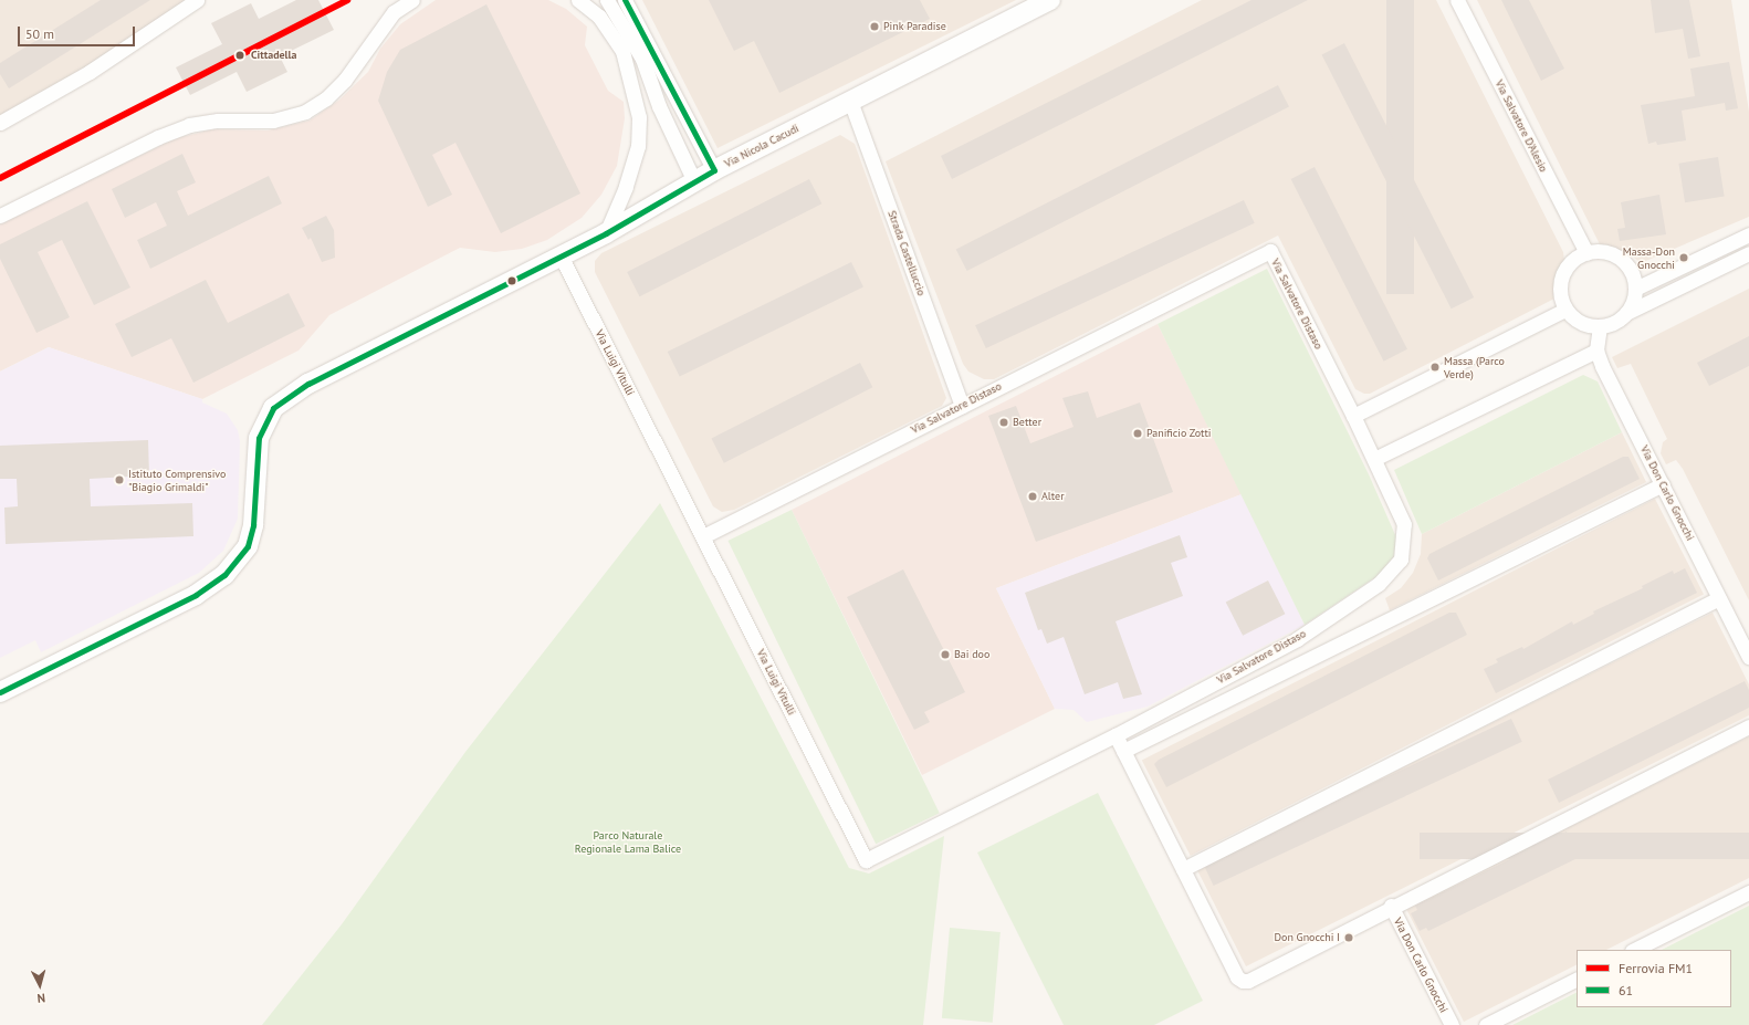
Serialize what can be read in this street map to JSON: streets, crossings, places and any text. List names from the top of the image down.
{
  "streets": {
    "street": [
      "Via Salvatore D'Alesio",
      "Via Nicola Cacudi",
      "Strada Castelluccio",
      "Via Salvatore Distaso",
      "Via Luigi Vitulli",
      "Via Don Carlo Gnocchi"
    ]
  },
  "crossings": [
    ["Via Nicola Cacudi", "Strada Castelluccio"],
    ["Via Nicola Cacudi", "Via Luigi Vitulli"],
    ["Strada Castelluccio", "Via Salvatore Distaso"],
    ["Via Salvatore Distaso", "Via Luigi Vitulli"]
  ],
  "parks": ["Parco Naturale Regionale Lama Balice"],
  "places": [
    "Pink Paradise",
    "Cittadella",
    "Massa-Don Gnocchi",
    "Massa (Parco Verde)",
    "Better",
    "Panificio Zotti",
    "Istituto Comprensivo \"Biagio Grimaldi\"",
    "Alter",
    "Bai doo",
    "Don Gnocchi I"
  ],
  "lines": ["rail line FM1", "transit line 61"],
  "legend": ["Ferrovia FM1", "61"],
  "scale_bar": "50 m",
  "north": "bottom"
}
